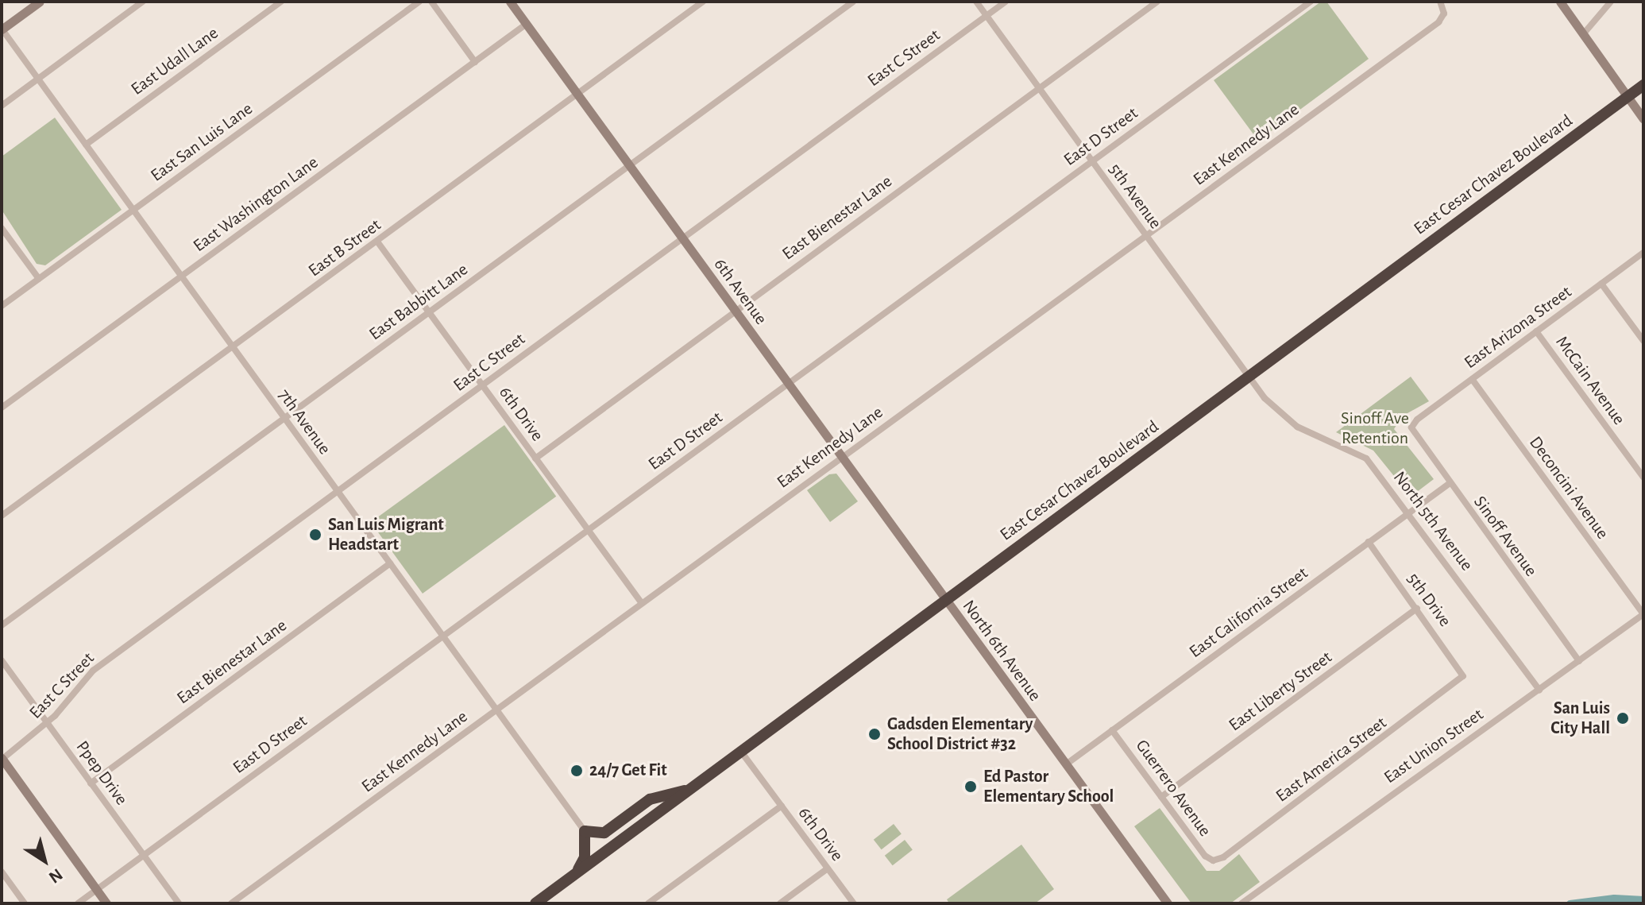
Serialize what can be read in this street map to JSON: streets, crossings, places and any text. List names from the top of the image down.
{
  "streets": {
    "highway": ["East Cesar Chavez Boulevard"],
    "street": [
      "East C Street",
      "East Udall Lane",
      "East D Street",
      "East San Luis Lane",
      "East Kennedy Lane",
      "5th Avenue",
      "East Washington Lane",
      "East Bienestar Lane",
      "East B Street",
      "6th Avenue",
      "East Babbitt Lane",
      "East Arizona Street",
      "McCain Avenue",
      "6th Drive",
      "7th Avenue",
      "Deconcini Avenue",
      "North 5th Avenue",
      "Sinoff Avenue",
      "5th Drive",
      "East California Street",
      "North 6th Avenue",
      "East Liberty Street",
      "East Union Street",
      "East America Street",
      "Ppep Drive",
      "Guerrero Avenue"
    ]
  },
  "crossings": [
    ["East C Street", "5th Avenue"],
    ["East C Street", "6th Avenue"],
    ["East C Street", "6th Drive"],
    ["East C Street", "7th Avenue"],
    ["East C Street", "Ppep Drive"],
    ["East Udall Lane", "7th Avenue"],
    ["East D Street", "5th Avenue"],
    ["East D Street", "6th Avenue"],
    ["East D Street", "6th Drive"],
    ["East D Street", "7th Avenue"],
    ["East D Street", "Ppep Drive"],
    ["East San Luis Lane", "7th Avenue"],
    ["East Kennedy Lane", "5th Avenue"],
    ["East Kennedy Lane", "6th Avenue"],
    ["East Kennedy Lane", "6th Drive"],
    ["East Kennedy Lane", "7th Avenue"],
    ["East Cesar Chavez Boulevard", "5th Avenue"],
    ["East Cesar Chavez Boulevard", "6th Avenue"],
    ["East Cesar Chavez Boulevard", "6th Drive"],
    ["East Cesar Chavez Boulevard", "North 5th Avenue"],
    ["East Cesar Chavez Boulevard", "North 6th Avenue"],
    ["5th Avenue", "East Bienestar Lane"],
    ["5th Avenue", "North 5th Avenue"],
    ["East Washington Lane", "6th Avenue"],
    ["East Washington Lane", "7th Avenue"],
    ["East Bienestar Lane", "6th Avenue"],
    ["East Bienestar Lane", "6th Drive"],
    ["East Bienestar Lane", "7th Avenue"],
    ["East Bienestar Lane", "Ppep Drive"],
    ["East B Street", "6th Avenue"],
    ["East B Street", "6th Drive"],
    ["East B Street", "7th Avenue"],
    ["6th Avenue", "East Babbitt Lane"],
    ["6th Avenue", "North 6th Avenue"],
    ["East Babbitt Lane", "6th Drive"],
    ["East Babbitt Lane", "7th Avenue"],
    ["East Arizona Street", "McCain Avenue"],
    ["East Arizona Street", "Deconcini Avenue"],
    ["East Arizona Street", "Sinoff Avenue"],
    ["Deconcini Avenue", "East Union Street"],
    ["North 5th Avenue", "East California Street"],
    ["North 5th Avenue", "East Union Street"],
    ["Sinoff Avenue", "East California Street"],
    ["Sinoff Avenue", "East Union Street"],
    ["5th Drive", "East California Street"],
    ["5th Drive", "East Liberty Street"],
    ["5th Drive", "East America Street"],
    ["East California Street", "North 6th Avenue"],
    ["East California Street", "Guerrero Avenue"],
    ["East Liberty Street", "Guerrero Avenue"],
    ["East America Street", "Guerrero Avenue"]
  ],
  "parks": ["Sinoff Ave Retention"],
  "places": [
    "San Luis Migrant Headstart",
    "San Luis City Hall",
    "Gadsden Elementary School District #32",
    "24/7 Get Fit",
    "Ed Pastor Elementary School"
  ],
  "north": "bottom right"
}
